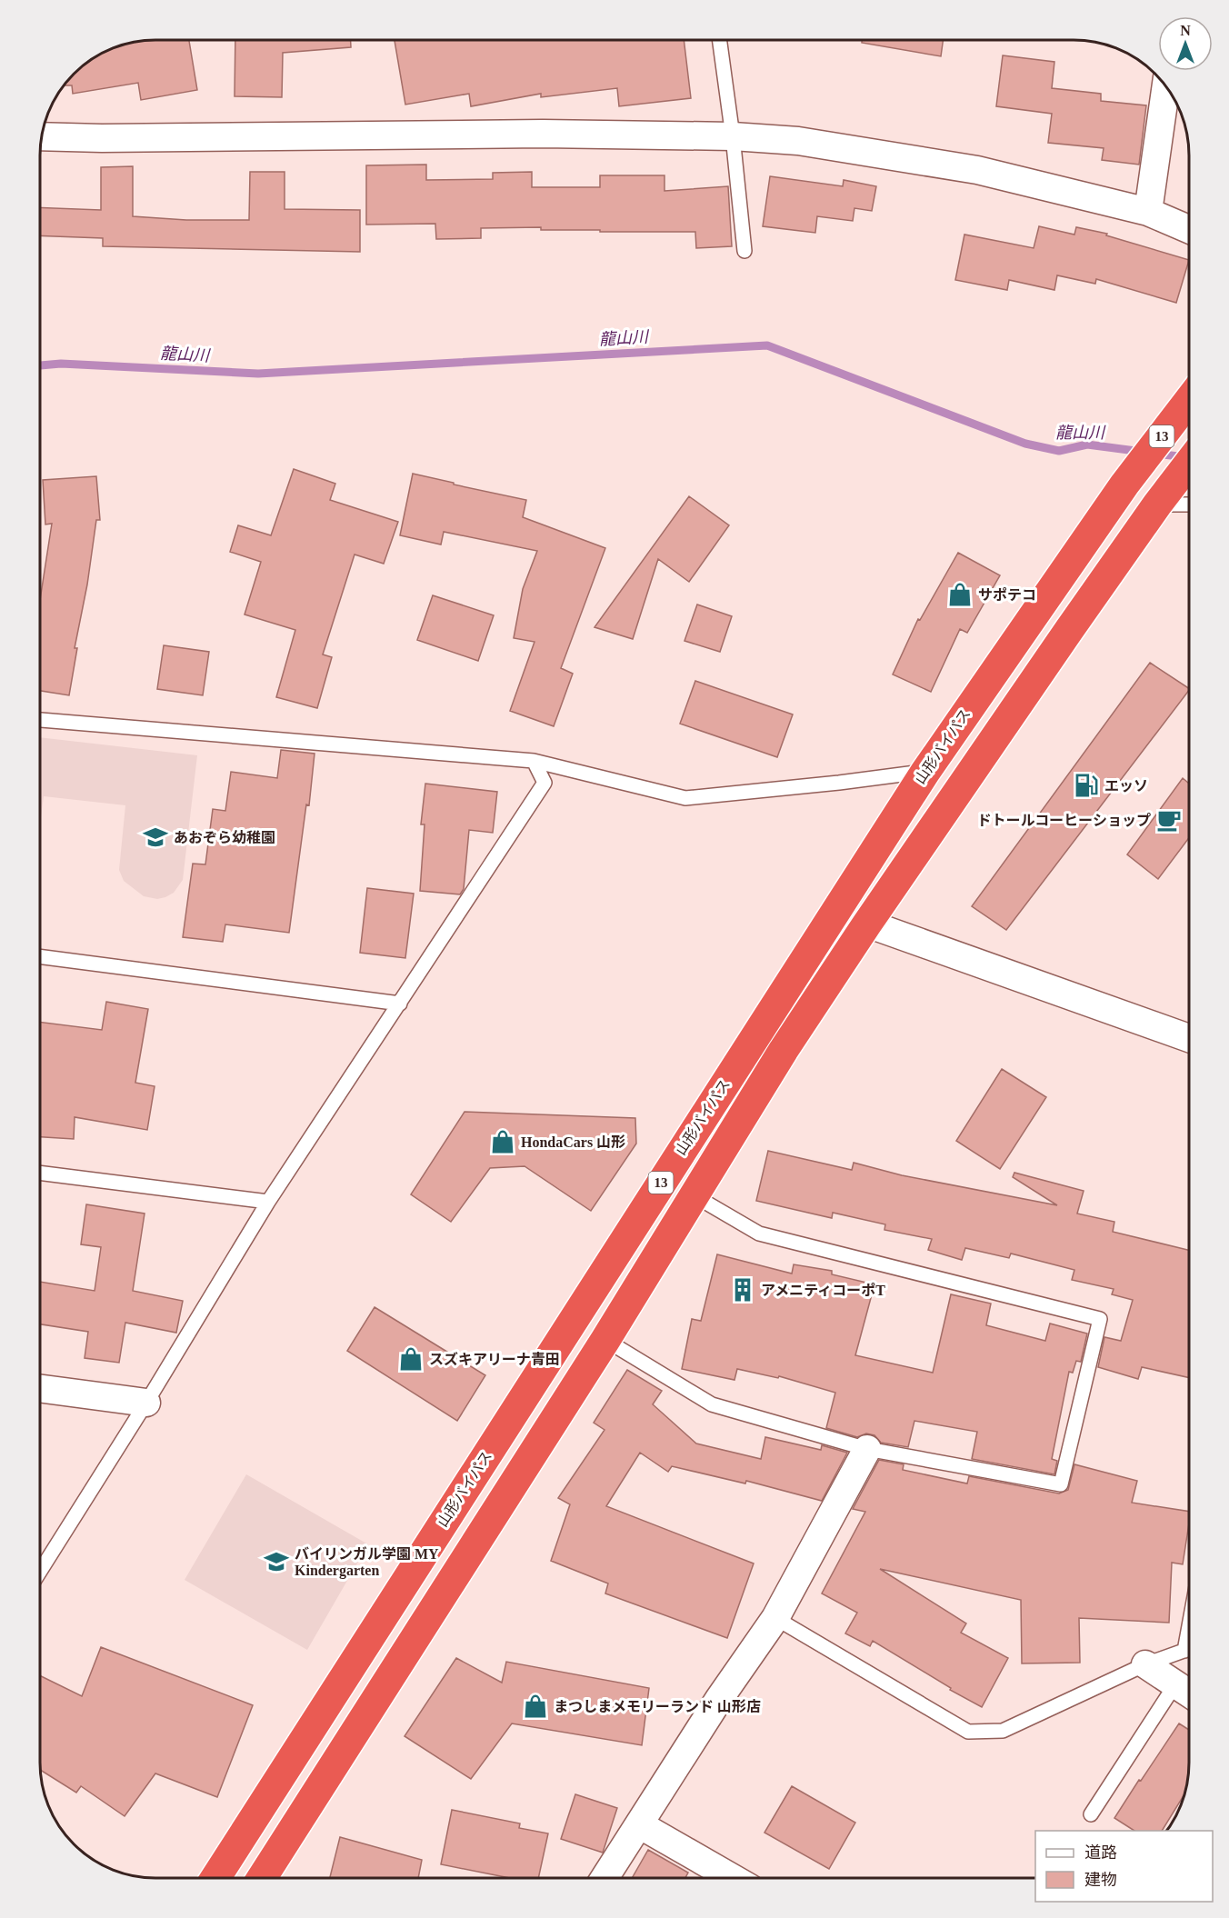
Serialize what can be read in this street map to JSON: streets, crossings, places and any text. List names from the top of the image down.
{
  "streets": {
    "highway": ["13", "山形バイパス"]
  },
  "water": ["龍山川"],
  "places": {
    "shop": [
      "サポテコ",
      "HondaCars 山形",
      "スズキアリーナ青田",
      "まつしまメモリーランド 山形店"
    ],
    "fuel station": ["エッソ"],
    "cafe": ["ドトールコーヒーショップ"],
    "school or university": ["あおぞら幼稚園", "バイリンガル学園 MY Kindergarten"],
    "building": ["アメニティコーポT"]
  },
  "legend": ["道路", "建物"],
  "north": "top"
}
